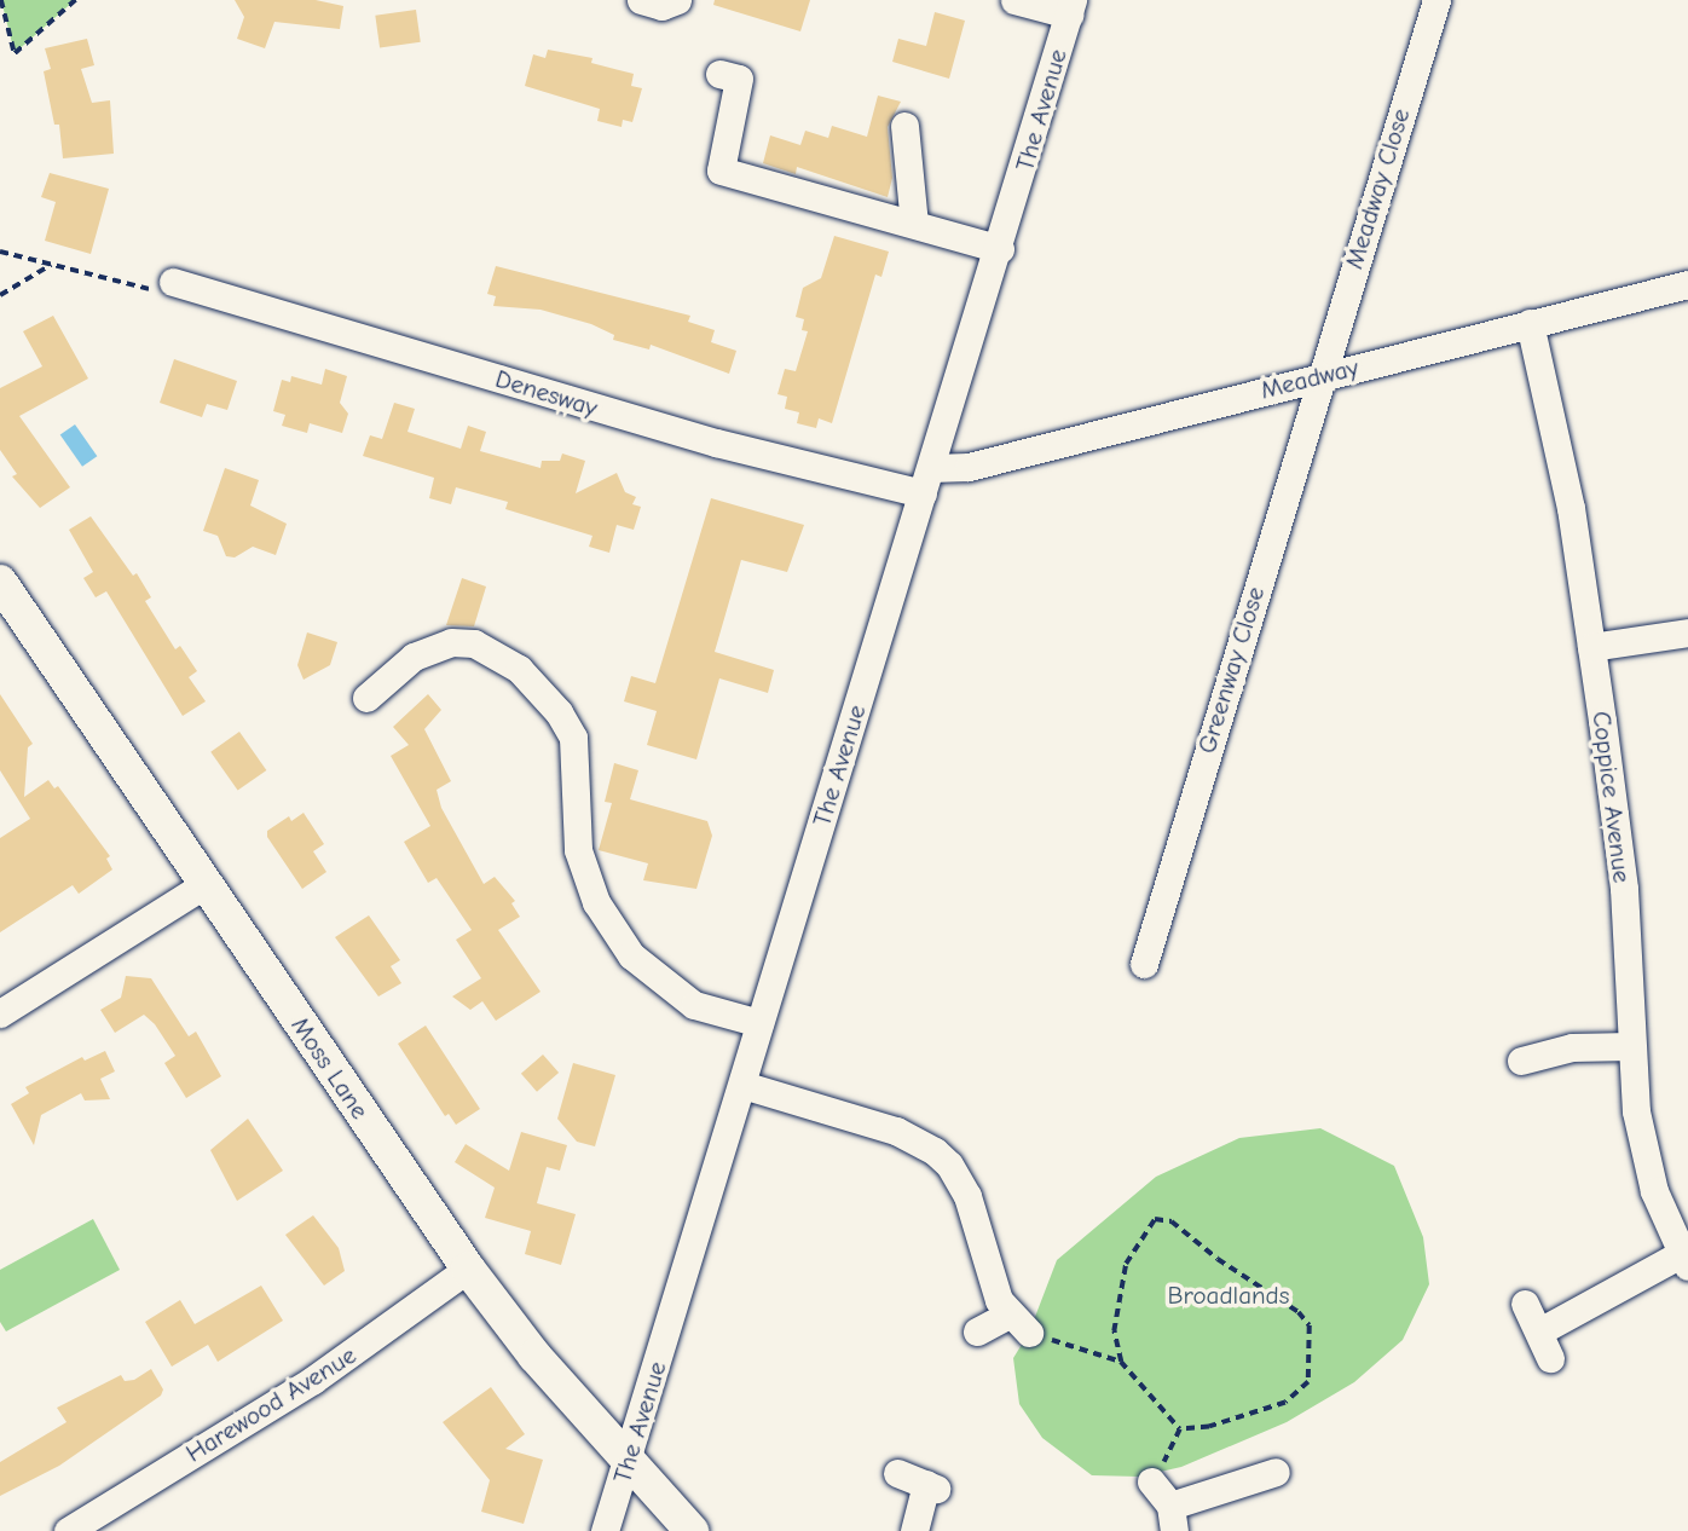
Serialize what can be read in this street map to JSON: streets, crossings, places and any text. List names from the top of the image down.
{
  "streets": {
    "street": [
      "The Avenue",
      "Meadway Close",
      "Meadway",
      "Denesway",
      "Greenway Close",
      "Coppice Avenue",
      "Moss Lane",
      "Harewood Avenue"
    ]
  },
  "crossings": [
    ["The Avenue", "Meadway"],
    ["The Avenue", "Denesway"],
    ["The Avenue", "Moss Lane"],
    ["Meadway Close", "Meadway"],
    ["Meadway Close", "Greenway Close"],
    ["Meadway", "Denesway"],
    ["Meadway", "Greenway Close"],
    ["Meadway", "Coppice Avenue"],
    ["Moss Lane", "Harewood Avenue"]
  ],
  "parks": ["Broadlands"]
}
